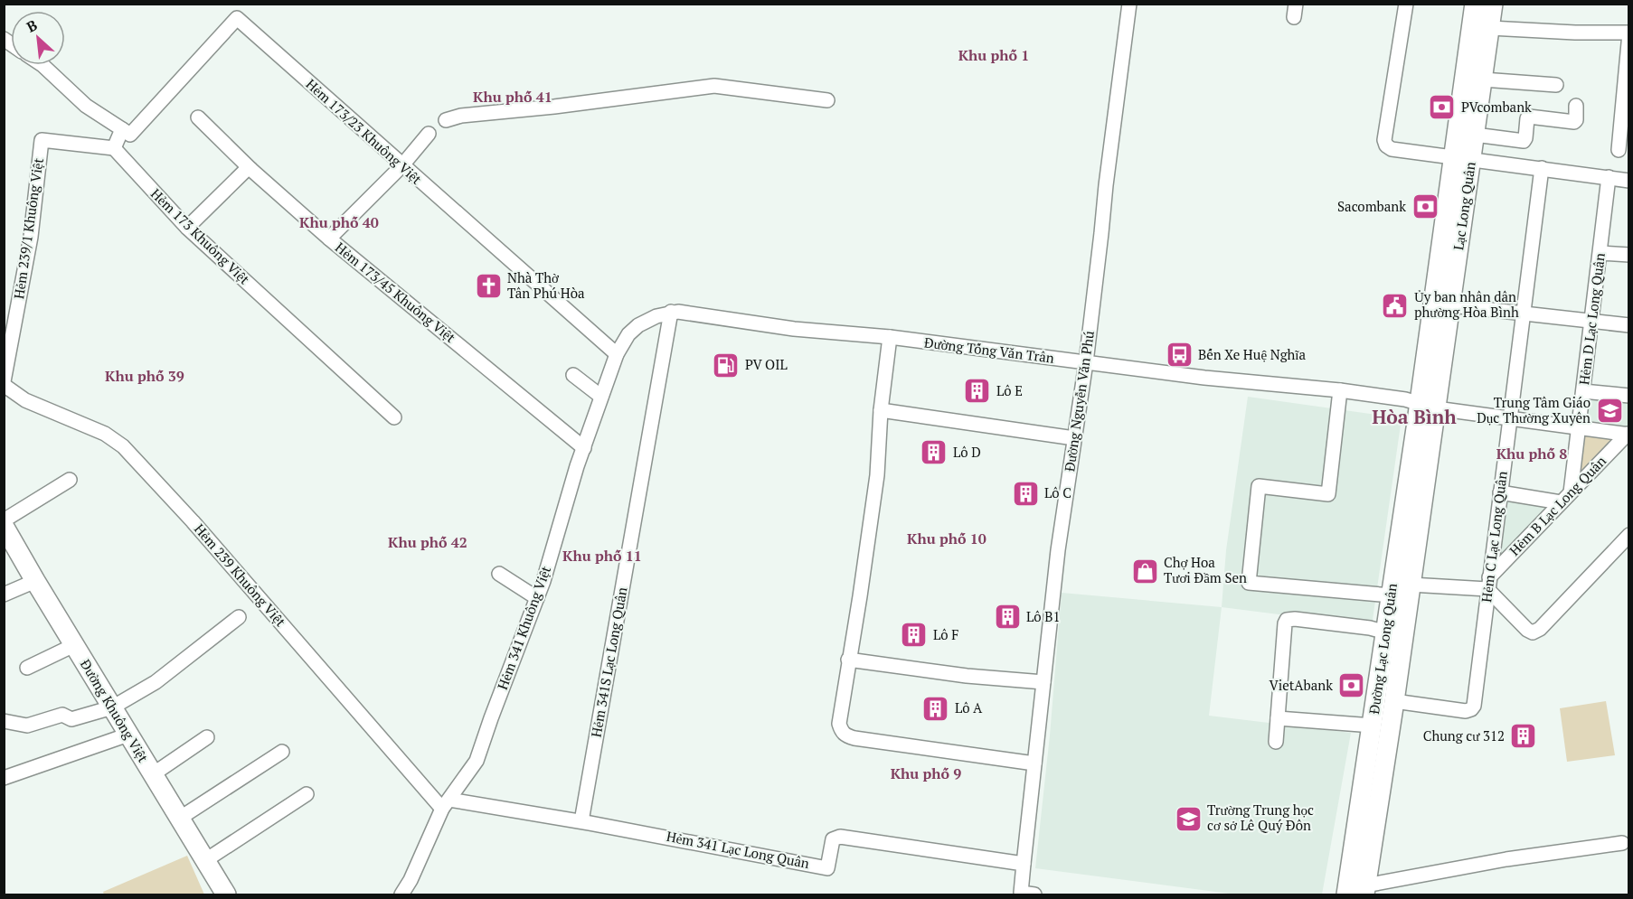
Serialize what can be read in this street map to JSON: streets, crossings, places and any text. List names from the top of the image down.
{
  "streets": {
    "main road": ["Lạc Long Quân", "Đường Lạc Long Quân", "Đường Khuông Việt"],
    "street": [
      "Hẻm 173/23 Khuông Việt",
      "Hẻm 239/1 Khuông Việt",
      "Hẻm 173 Khuông Việt",
      "Hẻm 173/45 Khuông Việt",
      "Hẻm D Lạc Long Quân",
      "Đường Tống Văn Trân",
      "Đường Nguyễn Văn Phú",
      "Hẻm B Lạc Long Quân",
      "Hẻm C Lạc Long Quân",
      "Hẻm 239 Khuông Việt",
      "Hẻm 341 Khuông Việt",
      "Hẻm 341S Lạc Long Quân",
      "Hẻm 341 Lạc Long Quân"
    ]
  },
  "crossings": [
    ["Hẻm 173/23 Khuông Việt", "Hẻm 341 Khuông Việt"],
    ["Lạc Long Quân", "Đường Tống Văn Trân"],
    ["Lạc Long Quân", "Đường Lạc Long Quân"],
    ["Hẻm 239/1 Khuông Việt", "Hẻm 173 Khuông Việt"],
    ["Hẻm 239/1 Khuông Việt", "Hẻm 239 Khuông Việt"],
    ["Hẻm 173/45 Khuông Việt", "Hẻm 341 Khuông Việt"],
    ["Hẻm D Lạc Long Quân", "Đường Tống Văn Trân"],
    ["Hẻm D Lạc Long Quân", "Hẻm B Lạc Long Quân"],
    ["Đường Tống Văn Trân", "Đường Nguyễn Văn Phú"],
    ["Đường Tống Văn Trân", "Hẻm B Lạc Long Quân"],
    ["Đường Tống Văn Trân", "Hẻm C Lạc Long Quân"],
    ["Đường Tống Văn Trân", "Hẻm 341 Khuông Việt"],
    ["Đường Tống Văn Trân", "Đường Lạc Long Quân"],
    ["Đường Tống Văn Trân", "Hẻm 341S Lạc Long Quân"],
    ["Đường Nguyễn Văn Phú", "Hẻm 341 Lạc Long Quân"],
    ["Hẻm B Lạc Long Quân", "Hẻm C Lạc Long Quân"],
    ["Hẻm C Lạc Long Quân", "Đường Lạc Long Quân"],
    ["Hẻm 239 Khuông Việt", "Hẻm 341 Khuông Việt"],
    ["Hẻm 239 Khuông Việt", "Hẻm 341 Lạc Long Quân"],
    ["Hẻm 341 Khuông Việt", "Hẻm 341S Lạc Long Quân"],
    ["Hẻm 341 Khuông Việt", "Hẻm 341 Lạc Long Quân"],
    ["Hẻm 341S Lạc Long Quân", "Hẻm 341 Lạc Long Quân"]
  ],
  "districts": [
    "Khu phố 1",
    "Khu phố 41",
    "Khu phố 40",
    "Khu phố 39",
    "Hòa Bình",
    "Khu phố 8",
    "Khu phố 10",
    "Khu phố 42",
    "Khu phố 11",
    "Khu phố 9"
  ],
  "places": {
    "bank": ["PVcombank", "Sacombank", "VietAbank"],
    "church": ["Nhà Thờ Tân Phú Hòa"],
    "public building": ["Ủy ban nhân dân phường Hòa Bình"],
    "bus stop": ["Bến Xe Huệ Nghĩa"],
    "fuel station": ["PV OIL"],
    "building": [
      "Lô E",
      "Lô D",
      "Lô C",
      "Lô B1",
      "Lô F",
      "Lô A",
      "Chung cư 312"
    ],
    "school or university": ["Trung Tâm Giáo Dục Thường Xuyên", "Trường Trung học cơ sở Lê Quý Đôn"],
    "shop": ["Chợ Hoa Tươi Đầm Sen"]
  },
  "north": "top left"
}
